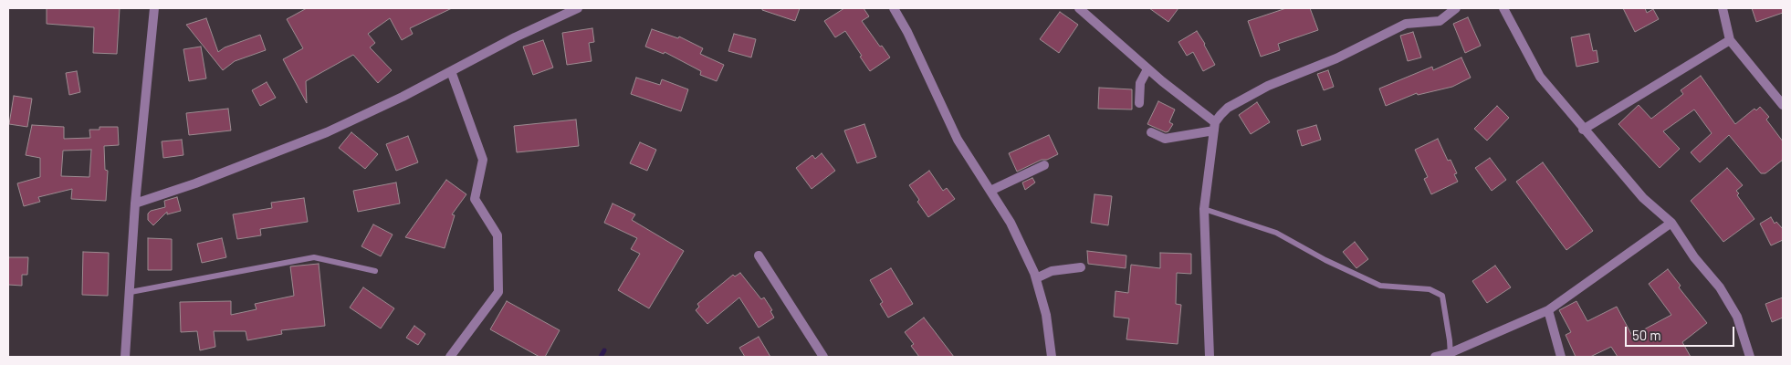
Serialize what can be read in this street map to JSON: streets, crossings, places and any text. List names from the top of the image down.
{
  "scale_bar": "50 m"
}
